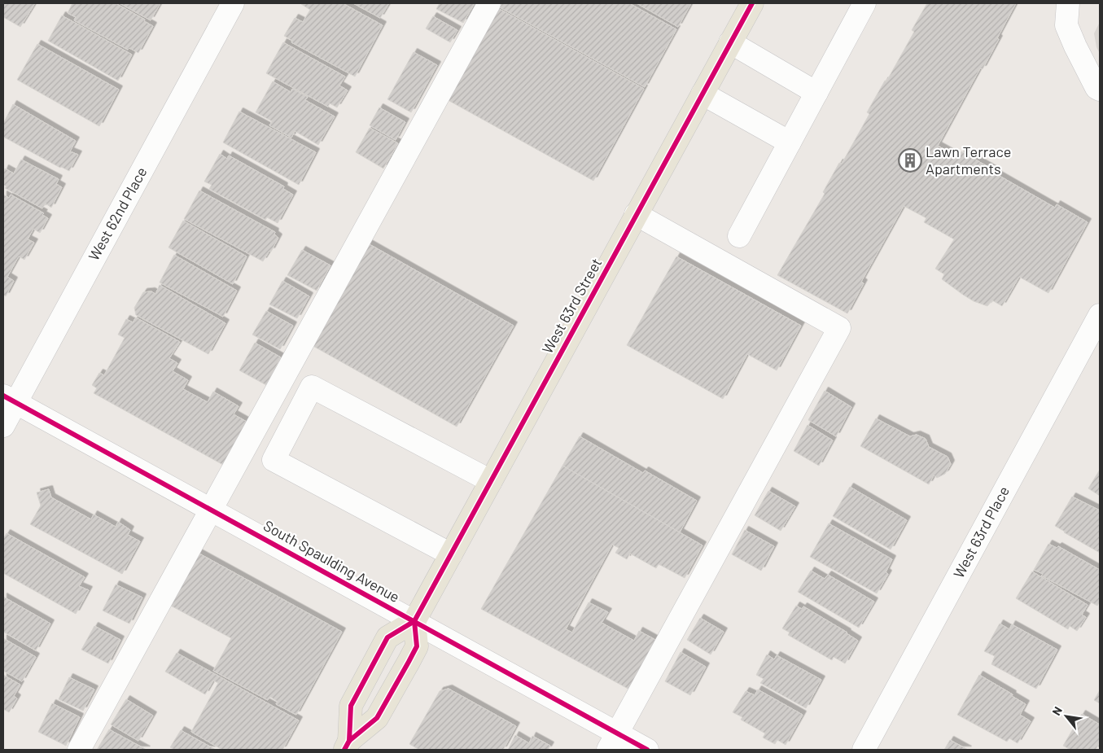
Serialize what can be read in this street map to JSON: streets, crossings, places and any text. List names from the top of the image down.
{
  "streets": {
    "main road": ["West 63rd Street"],
    "street": ["West 62nd Place", "West 63rd Place", "South Spaulding Avenue"]
  },
  "crossings": [
    ["West 62nd Place", "South Spaulding Avenue"],
    ["West 63rd Street", "South Spaulding Avenue"]
  ],
  "places": {
    "building": ["Lawn Terrace Apartments"]
  },
  "north": "top left"
}
